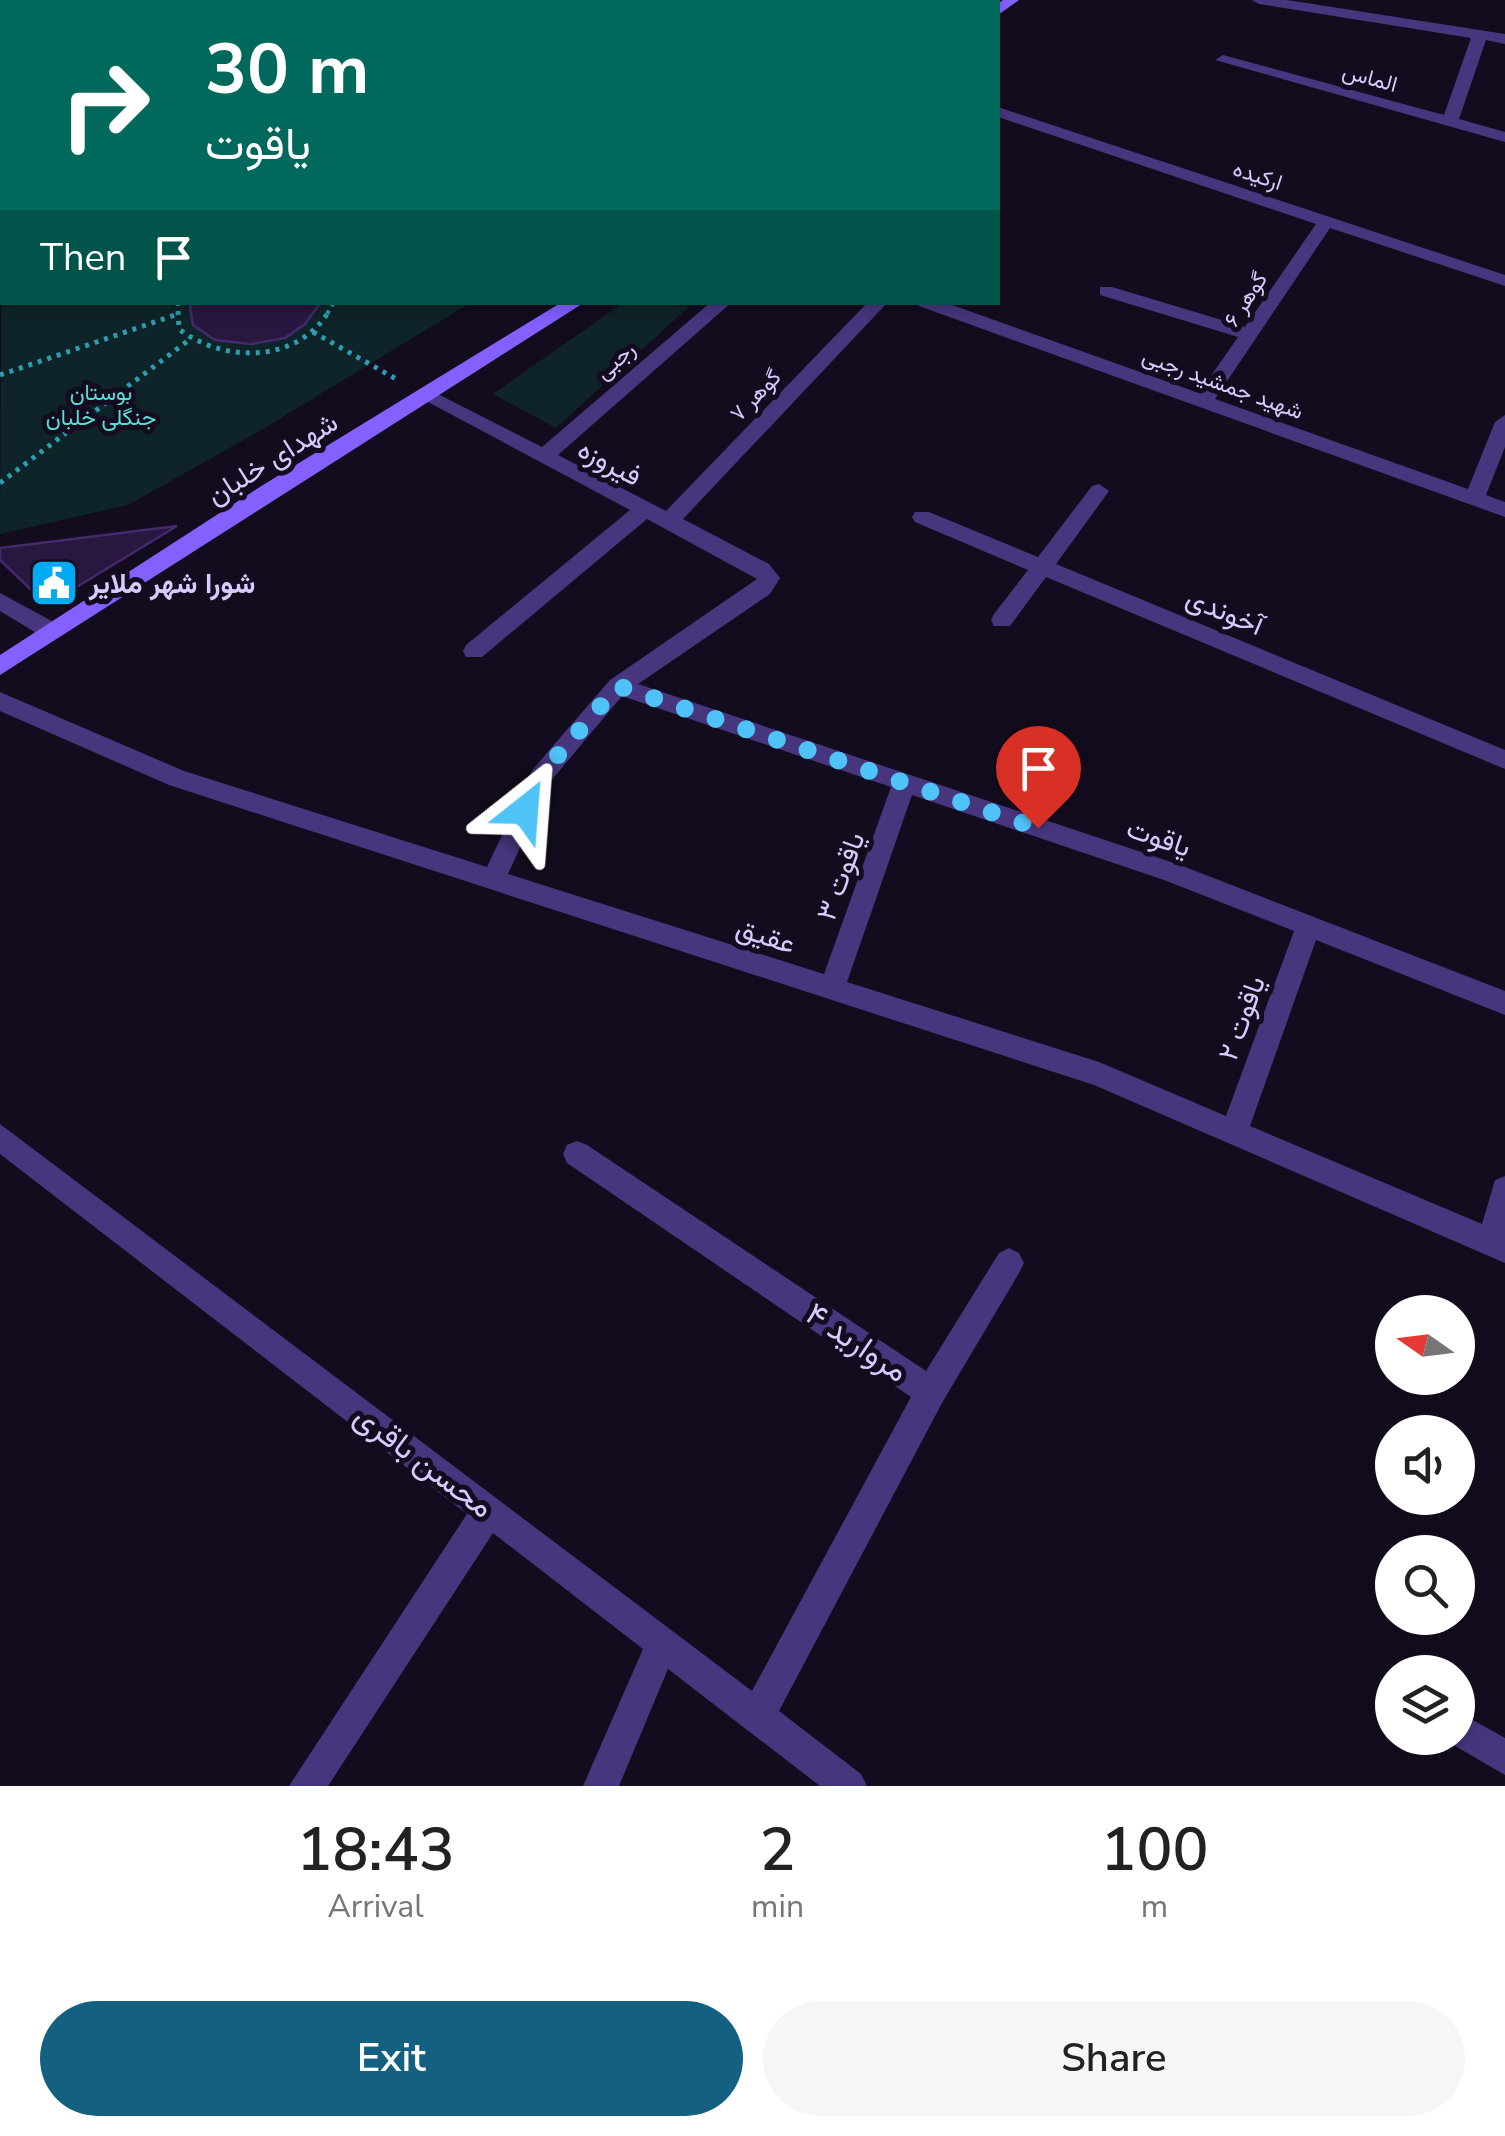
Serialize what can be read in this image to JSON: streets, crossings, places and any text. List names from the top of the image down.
{
  "streets": {
    "street": [
      "الماس",
      "ارکیده",
      "گوهر ۶",
      "رجبی",
      "شهید جمشید رجبی",
      "گوهر ۷",
      "شهدای خلبان",
      "فیروزه",
      "آخوندی",
      "یاقوت",
      "یاقوت ۳",
      "عقیق",
      "یاقوت ۲",
      "مروارید ۴",
      "محسن باقری"
    ]
  },
  "crossings": [
    ["ارکیده", "گوهر ۶"],
    ["گوهر ۶", "شهید جمشید رجبی"],
    ["رجبی", "فیروزه"],
    ["گوهر ۷", "فیروزه"],
    ["شهدای خلبان", "فیروزه"],
    ["فیروزه", "یاقوت"],
    ["یاقوت", "یاقوت ۳"],
    ["یاقوت", "یاقوت ۲"],
    ["یاقوت ۳", "عقیق"],
    ["عقیق", "یاقوت ۲"],
    ["مروارید ۴", "محسن باقری"]
  ],
  "parks": ["بوستان جنگلی خلبان"],
  "places": {
    "public building": ["شورا شهر ملایر"]
  },
  "north": "left",
  "page": {
    "turn": ["30 m", "یاقوت"],
    "then": "Then",
    "eta": [
      "18:43",
      "Arrival",
      "2",
      "min",
      "100",
      "m"
    ],
    "buttons": ["Exit", "Share"]
  }
}
